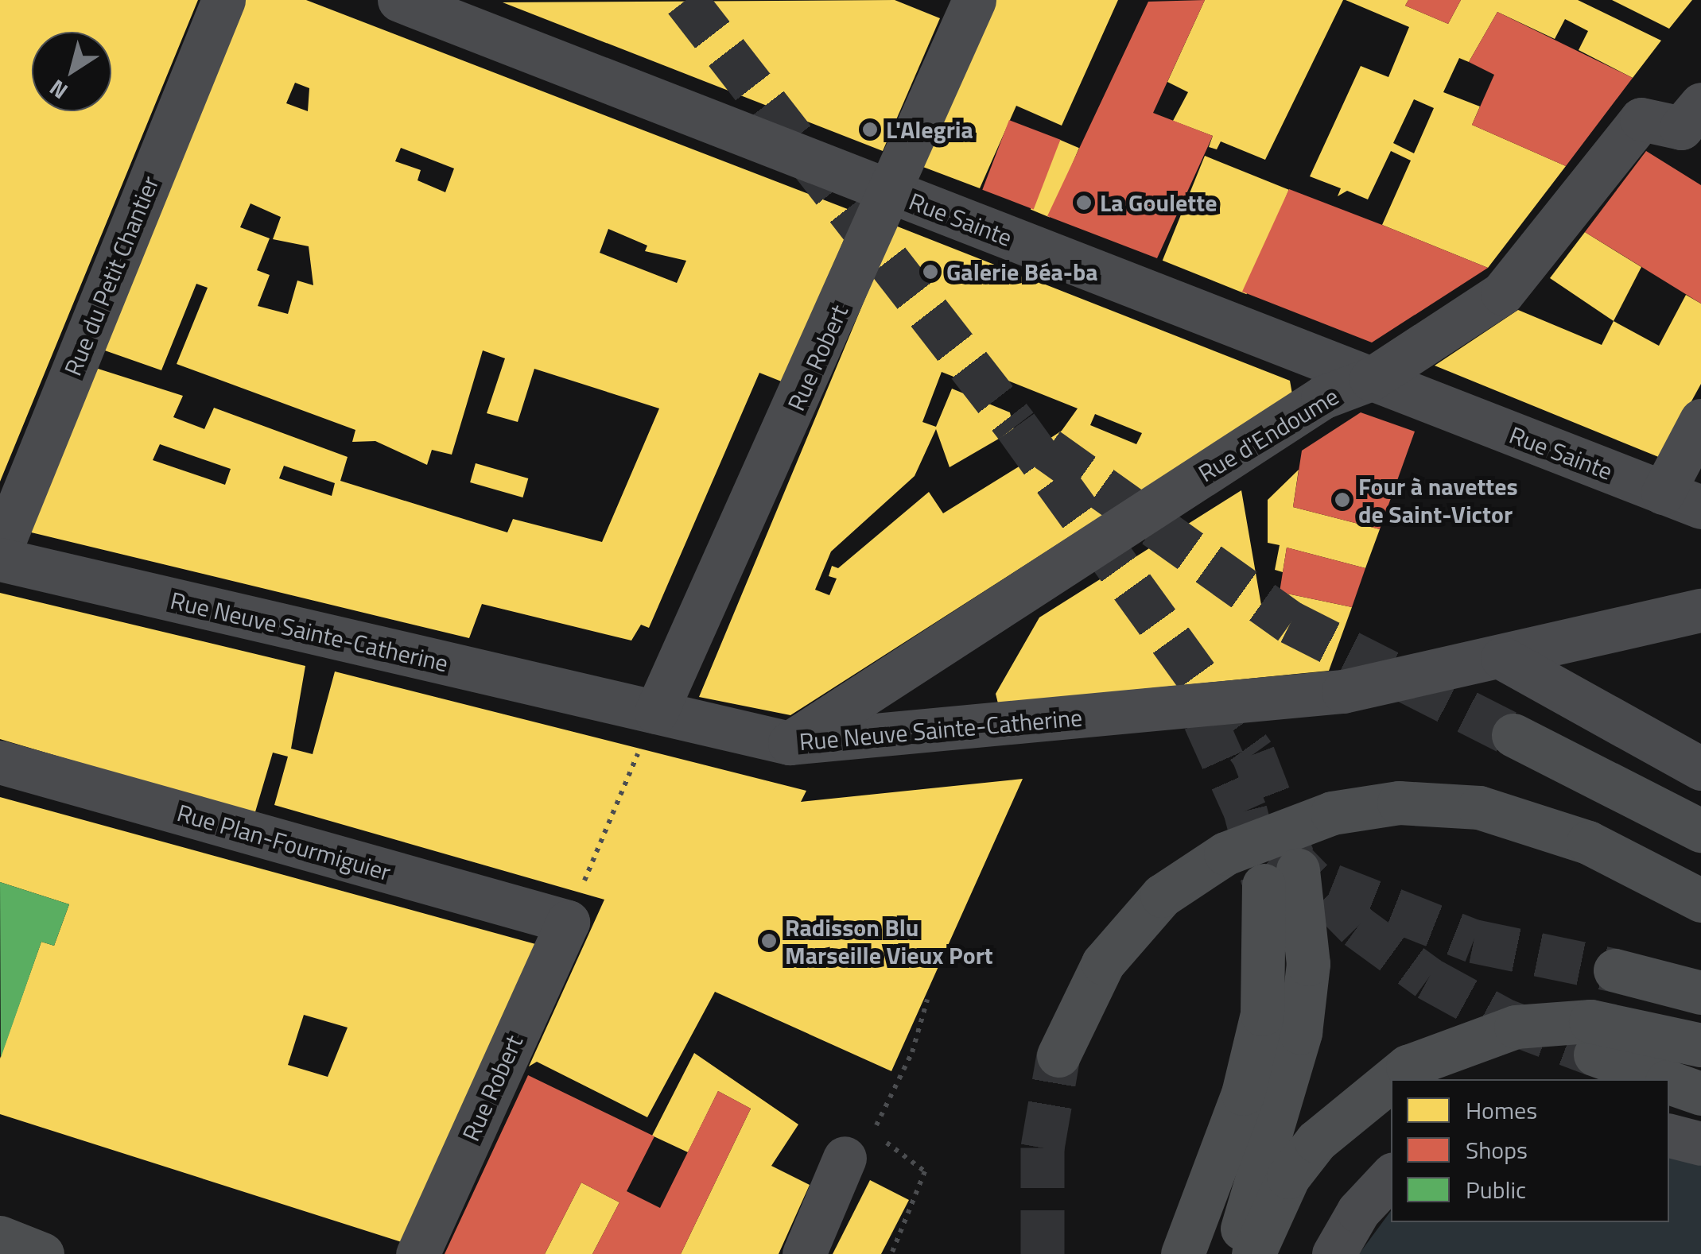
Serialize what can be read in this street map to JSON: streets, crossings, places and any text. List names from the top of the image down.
{
  "streets": {
    "street": [
      "Rue Sainte",
      "Rue du Petit Chantier",
      "Rue Robert",
      "Rue d'Endoume",
      "Rue Neuve Sainte-Catherine",
      "Rue Plan-Fourmiguier"
    ]
  },
  "crossings": [
    ["Rue Sainte", "Rue Robert"],
    ["Rue Sainte", "Rue d'Endoume"],
    ["Rue Robert", "Rue Neuve Sainte-Catherine"],
    ["Rue Robert", "Rue Plan-Fourmiguier"],
    ["Rue d'Endoume", "Rue Neuve Sainte-Catherine"]
  ],
  "places": [
    "L'Alegria",
    "La Goulette",
    "Galerie Béa-ba",
    "Four à navettes de Saint-Victor",
    "Radisson Blu Marseille Vieux Port"
  ],
  "legend": ["Homes", "Shops", "Public"],
  "north": "bottom left"
}
